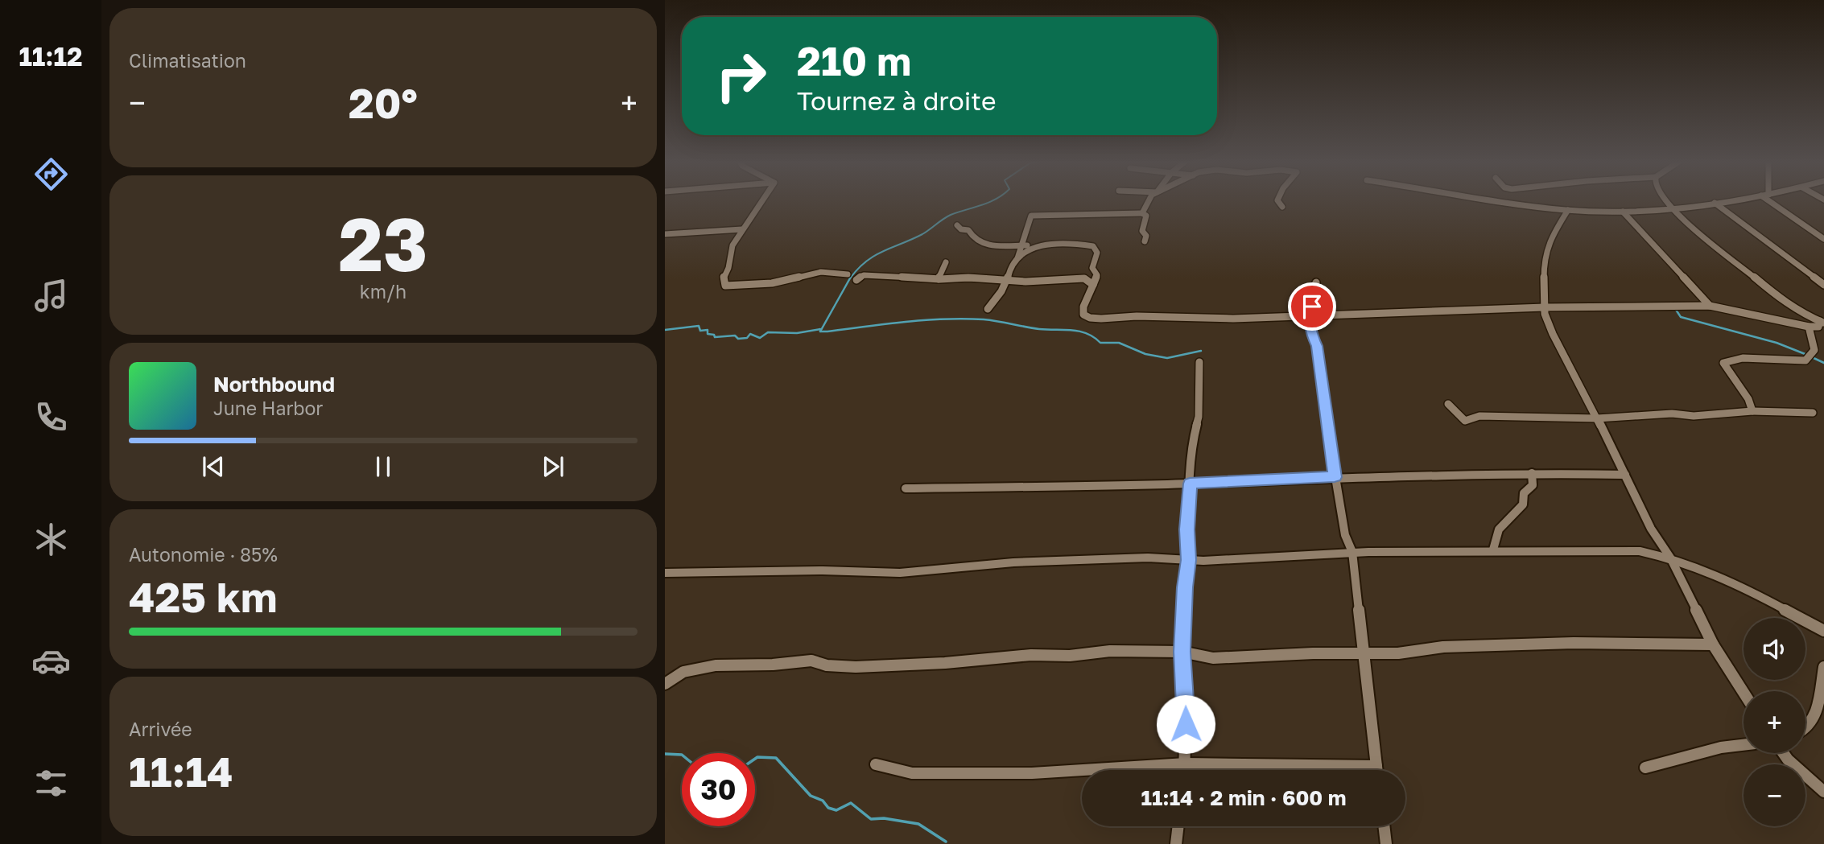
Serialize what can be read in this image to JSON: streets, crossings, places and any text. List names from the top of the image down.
{
  "page": {
    "tabs": "11:12",
    "tile": [
      "Climatisation",
      ["23", "km/h"],
      ["Autonomie · 85%", "425 km"],
      ["Arrivée", "11:14"]
    ],
    "turn": ["210 m", "Tournez à droite"],
    "heat": ["−", "20°", "+"],
    "song": ["Northbound", "June Harbor"],
    "map_buttons": ["+", "−"],
    "limit": "30",
    "trip": "11:14 · 2 min · 600 m"
  }
}
